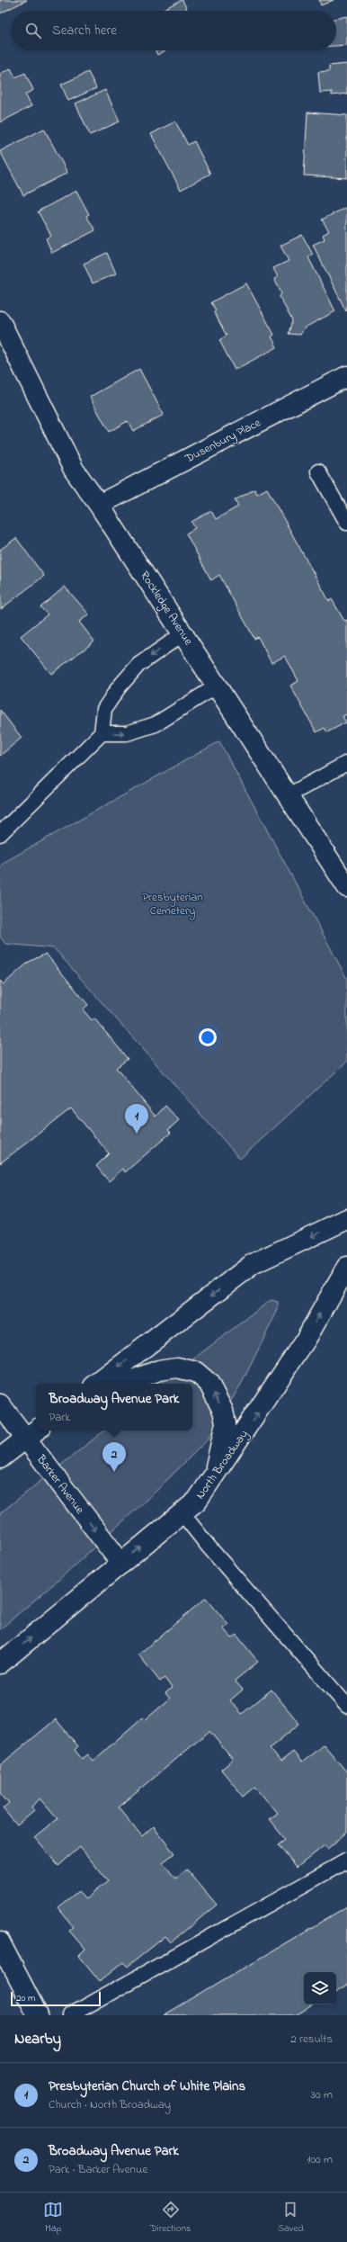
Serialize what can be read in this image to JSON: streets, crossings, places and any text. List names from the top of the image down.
{
  "streets": {
    "main road": [
      "Dusenbury Place",
      "Rockledge Avenue",
      "North Broadway",
      "Barker Avenue"
    ]
  },
  "crossings": [
    ["Dusenbury Place", "Rockledge Avenue"],
    ["North Broadway", "Barker Avenue"]
  ],
  "one_way": ["Barker Avenue"],
  "parks": ["Presbyterian Cemetery"],
  "scale_bar": "20 m",
  "page": {
    "search": "Search here",
    "pins": ["1", "2"],
    "popup": ["Broadway Avenue Park", "Park"],
    "scale": "20 m",
    "heading": ["Nearby", "2 results"],
    "list": [
      {
        "mark": "1",
        "name": "Presbyterian Church of White Plains",
        "note": "Church · North Broadway",
        "value": "30 m"
      },
      {
        "mark": "2",
        "name": "Broadway Avenue Park",
        "note": "Park · Barker Avenue",
        "value": "100 m"
      }
    ],
    "nav": ["Map", "Directions", "Saved"]
  }
}
